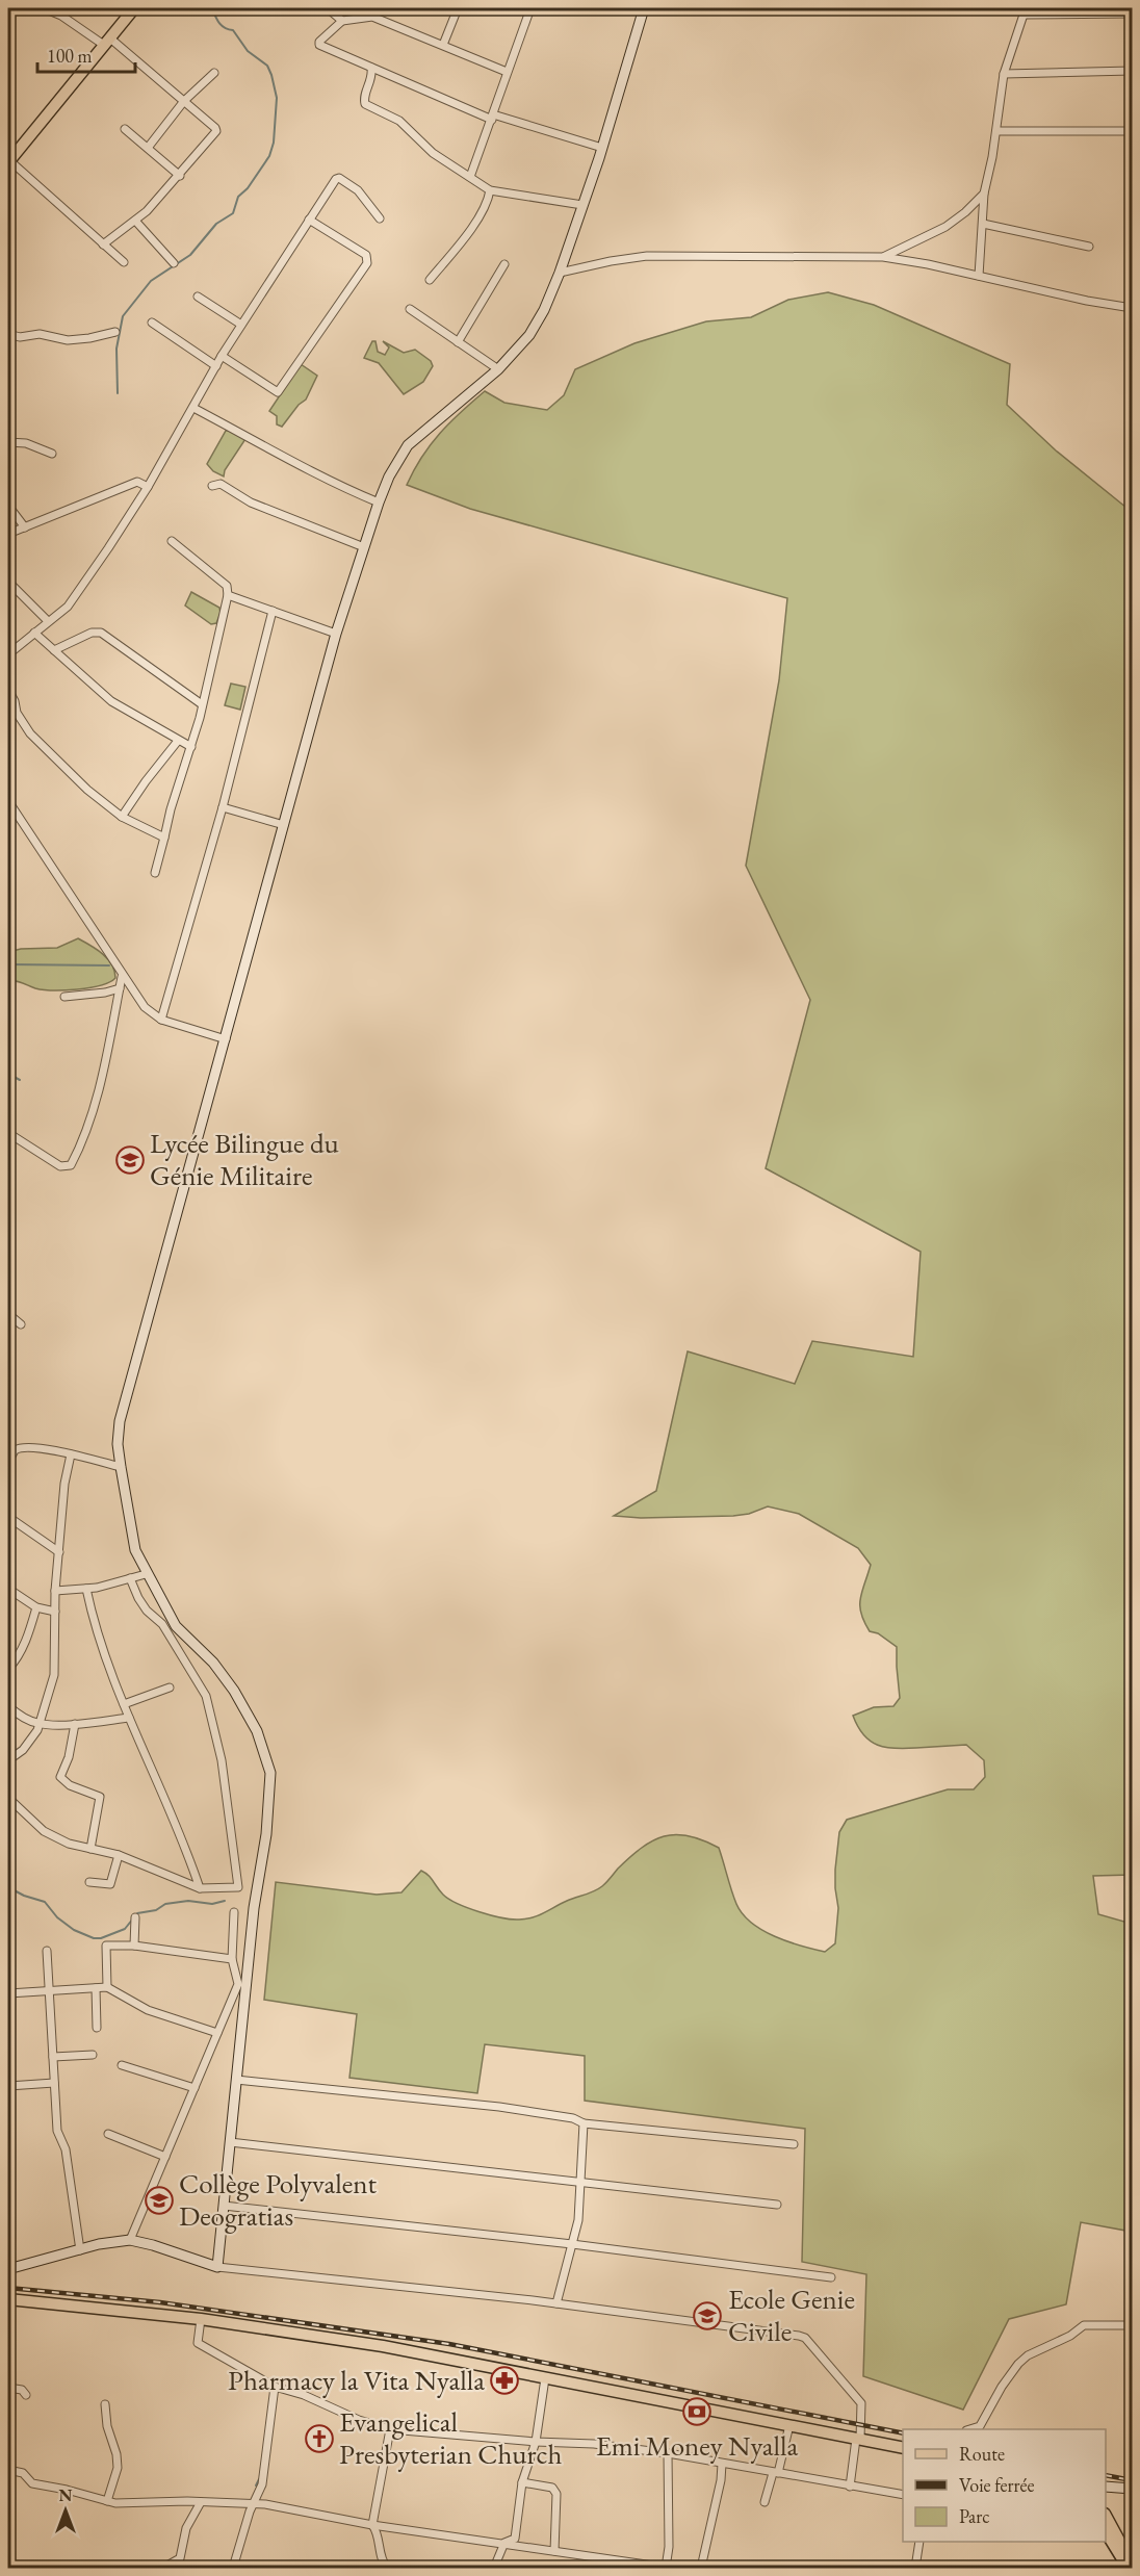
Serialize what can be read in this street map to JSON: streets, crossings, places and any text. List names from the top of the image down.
{
  "places": {
    "school or university": ["Lycée Bilingue du Génie Militaire", "Collège Polyvalent Deogratias", "Ecole Genie Civile"],
    "pharmacy": ["Pharmacy la Vita Nyalla"],
    "bank": ["Emi Money Nyalla"],
    "church": ["Evangelical Presbyterian Church"]
  },
  "legend": ["Route", "Voie ferrée", "Parc"],
  "scale_bar": "100 m",
  "north": "top"
}
